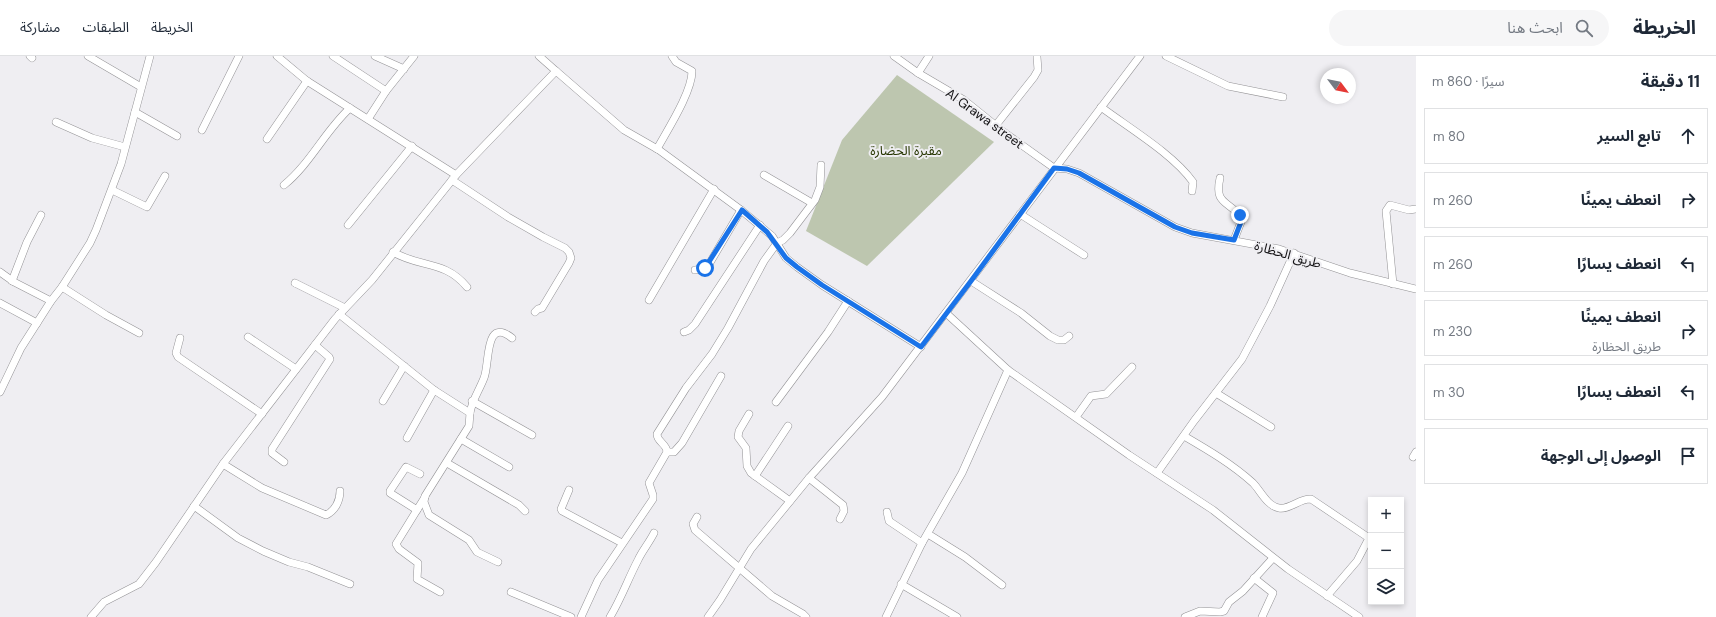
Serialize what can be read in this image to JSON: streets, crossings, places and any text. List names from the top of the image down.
{
  "streets": {
    "street": ["Al Grawa street", "طريق الحظارة"]
  },
  "crossings": [
    ["Al Grawa street", "طريق الحظارة"]
  ],
  "parks": ["مقبرة الحضارة"],
  "north": "bottom right",
  "page": {
    "header": "الخريطة",
    "search": "ابحث هنا",
    "nav": ["الخريطة", "الطبقات", "مشاركة"],
    "heading": ["11 دقيقة", "سيرًا · 860 m"],
    "list": [
      ["تابع السير", "80 m"],
      ["انعطف يمينًا", "260 m"],
      ["انعطف يسارًا", "260 m"],
      ["انعطف يمينًا", "طريق الحظارة", "230 m"],
      ["انعطف يسارًا", "30 m"],
      "الوصول إلى الوجهة"
    ],
    "map_buttons": ["+", "−"]
  }
}
